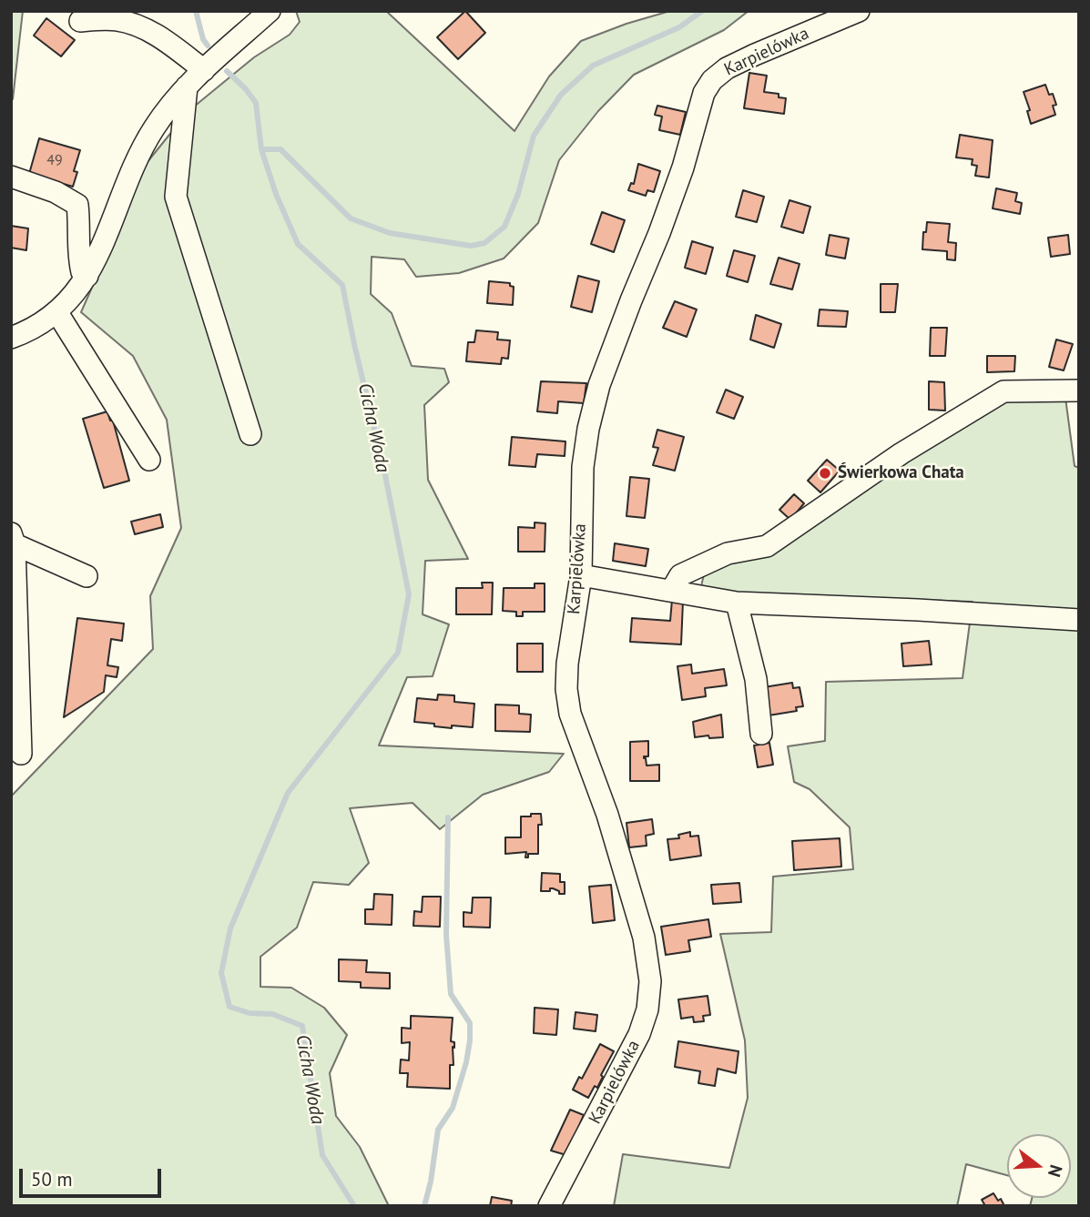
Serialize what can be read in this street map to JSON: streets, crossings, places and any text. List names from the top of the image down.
{
  "streets": {
    "street": ["Karpielówka"]
  },
  "water": ["Cicha Woda"],
  "places": ["Świerkowa Chata"],
  "house_numbers": ["49"],
  "scale_bar": "50 m",
  "north": "right"
}
